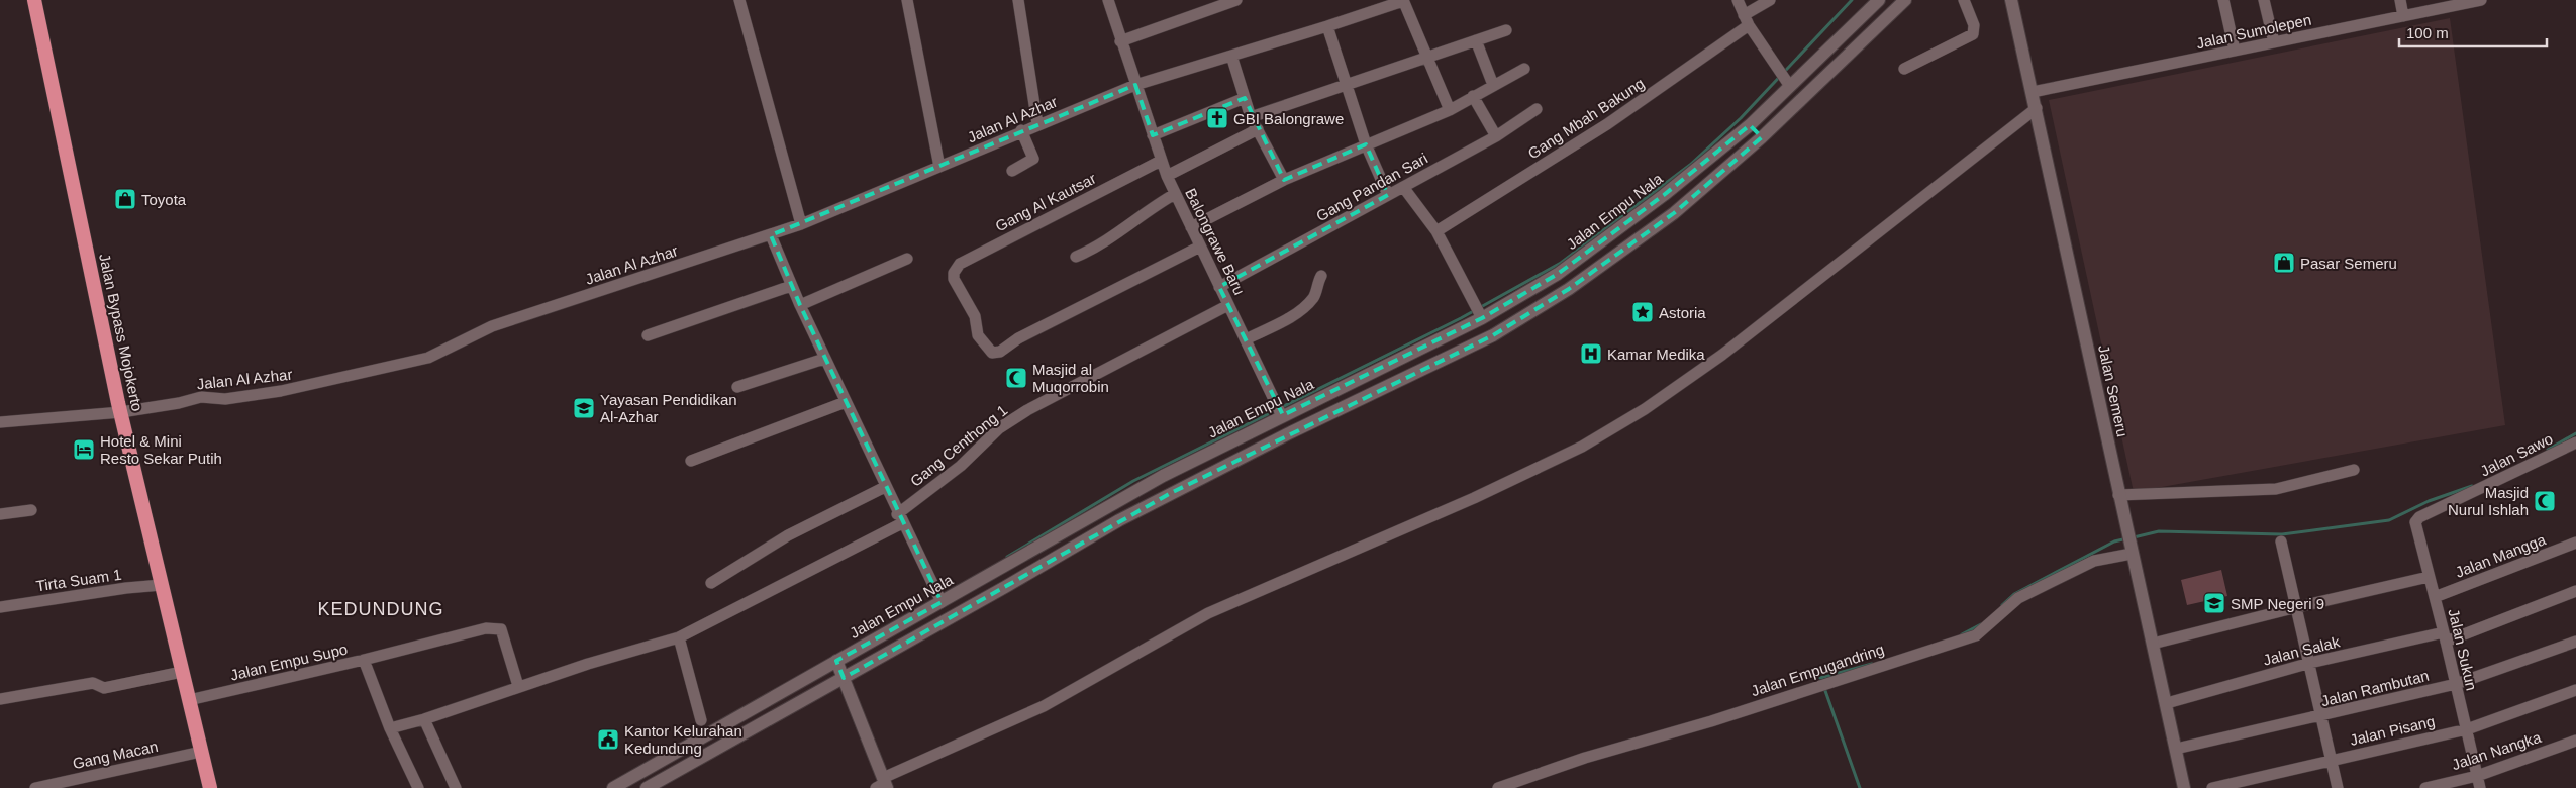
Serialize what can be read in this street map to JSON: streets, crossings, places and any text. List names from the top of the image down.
{
  "streets": {
    "highway": ["Jalan Bypass Mojokerto"],
    "main road": ["Jalan Empu Nala", "Jalan Semeru"],
    "street": [
      "Jalan Sumolepen",
      "Gang Mbah Bakung",
      "Jalan Al Azhar",
      "Gang Pandan Sari",
      "Gang Al Kautsar",
      "Balongrawe Baru",
      "Gang Centhong 1",
      "Jalan Sawo",
      "Jalan Mangga",
      "Tirta Suam 1",
      "Jalan Sukun",
      "Jalan Salak",
      "Jalan Empu Supo",
      "Jalan Empugandring",
      "Jalan Rambutan",
      "Jalan Pisang",
      "Jalan Nangka",
      "Gang Macan"
    ]
  },
  "crossings": [
    ["Jalan Sumolepen", "Jalan Semeru"],
    ["Jalan Al Azhar", "Balongrawe Baru"],
    ["Jalan Al Azhar", "Jalan Bypass Mojokerto"],
    ["Gang Pandan Sari", "Balongrawe Baru"],
    ["Gang Al Kautsar", "Balongrawe Baru"],
    ["Jalan Empu Nala", "Balongrawe Baru"],
    ["Balongrawe Baru", "Gang Centhong 1"],
    ["Jalan Bypass Mojokerto", "Tirta Suam 1"],
    ["Jalan Bypass Mojokerto", "Jalan Empu Supo"],
    ["Jalan Bypass Mojokerto", "Gang Macan"],
    ["Jalan Semeru", "Jalan Salak"],
    ["Jalan Semeru", "Jalan Empugandring"],
    ["Jalan Semeru", "Jalan Rambutan"],
    ["Jalan Sawo", "Jalan Sukun"],
    ["Jalan Mangga", "Jalan Sukun"],
    ["Jalan Sukun", "Jalan Salak"],
    ["Jalan Sukun", "Jalan Rambutan"],
    ["Jalan Sukun", "Jalan Pisang"],
    ["Jalan Sukun", "Jalan Nangka"]
  ],
  "districts": ["KEDUNDUNG"],
  "places": {
    "church": ["GBI Balongrawe"],
    "shop": ["Toyota", "Pasar Semeru"],
    "place": ["Astoria"],
    "hospital": ["Kamar Medika"],
    "mosque": ["Masjid al Muqorrobin", "Masjid Nurul Ishlah"],
    "school or university": ["Yayasan Pendidikan Al-Azhar", "SMP Negeri 9"],
    "hotel": ["Hotel & Mini Resto Sekar Putih"],
    "public building": ["Kantor Kelurahan Kedundung"]
  },
  "scale_bar": "100 m"
}
